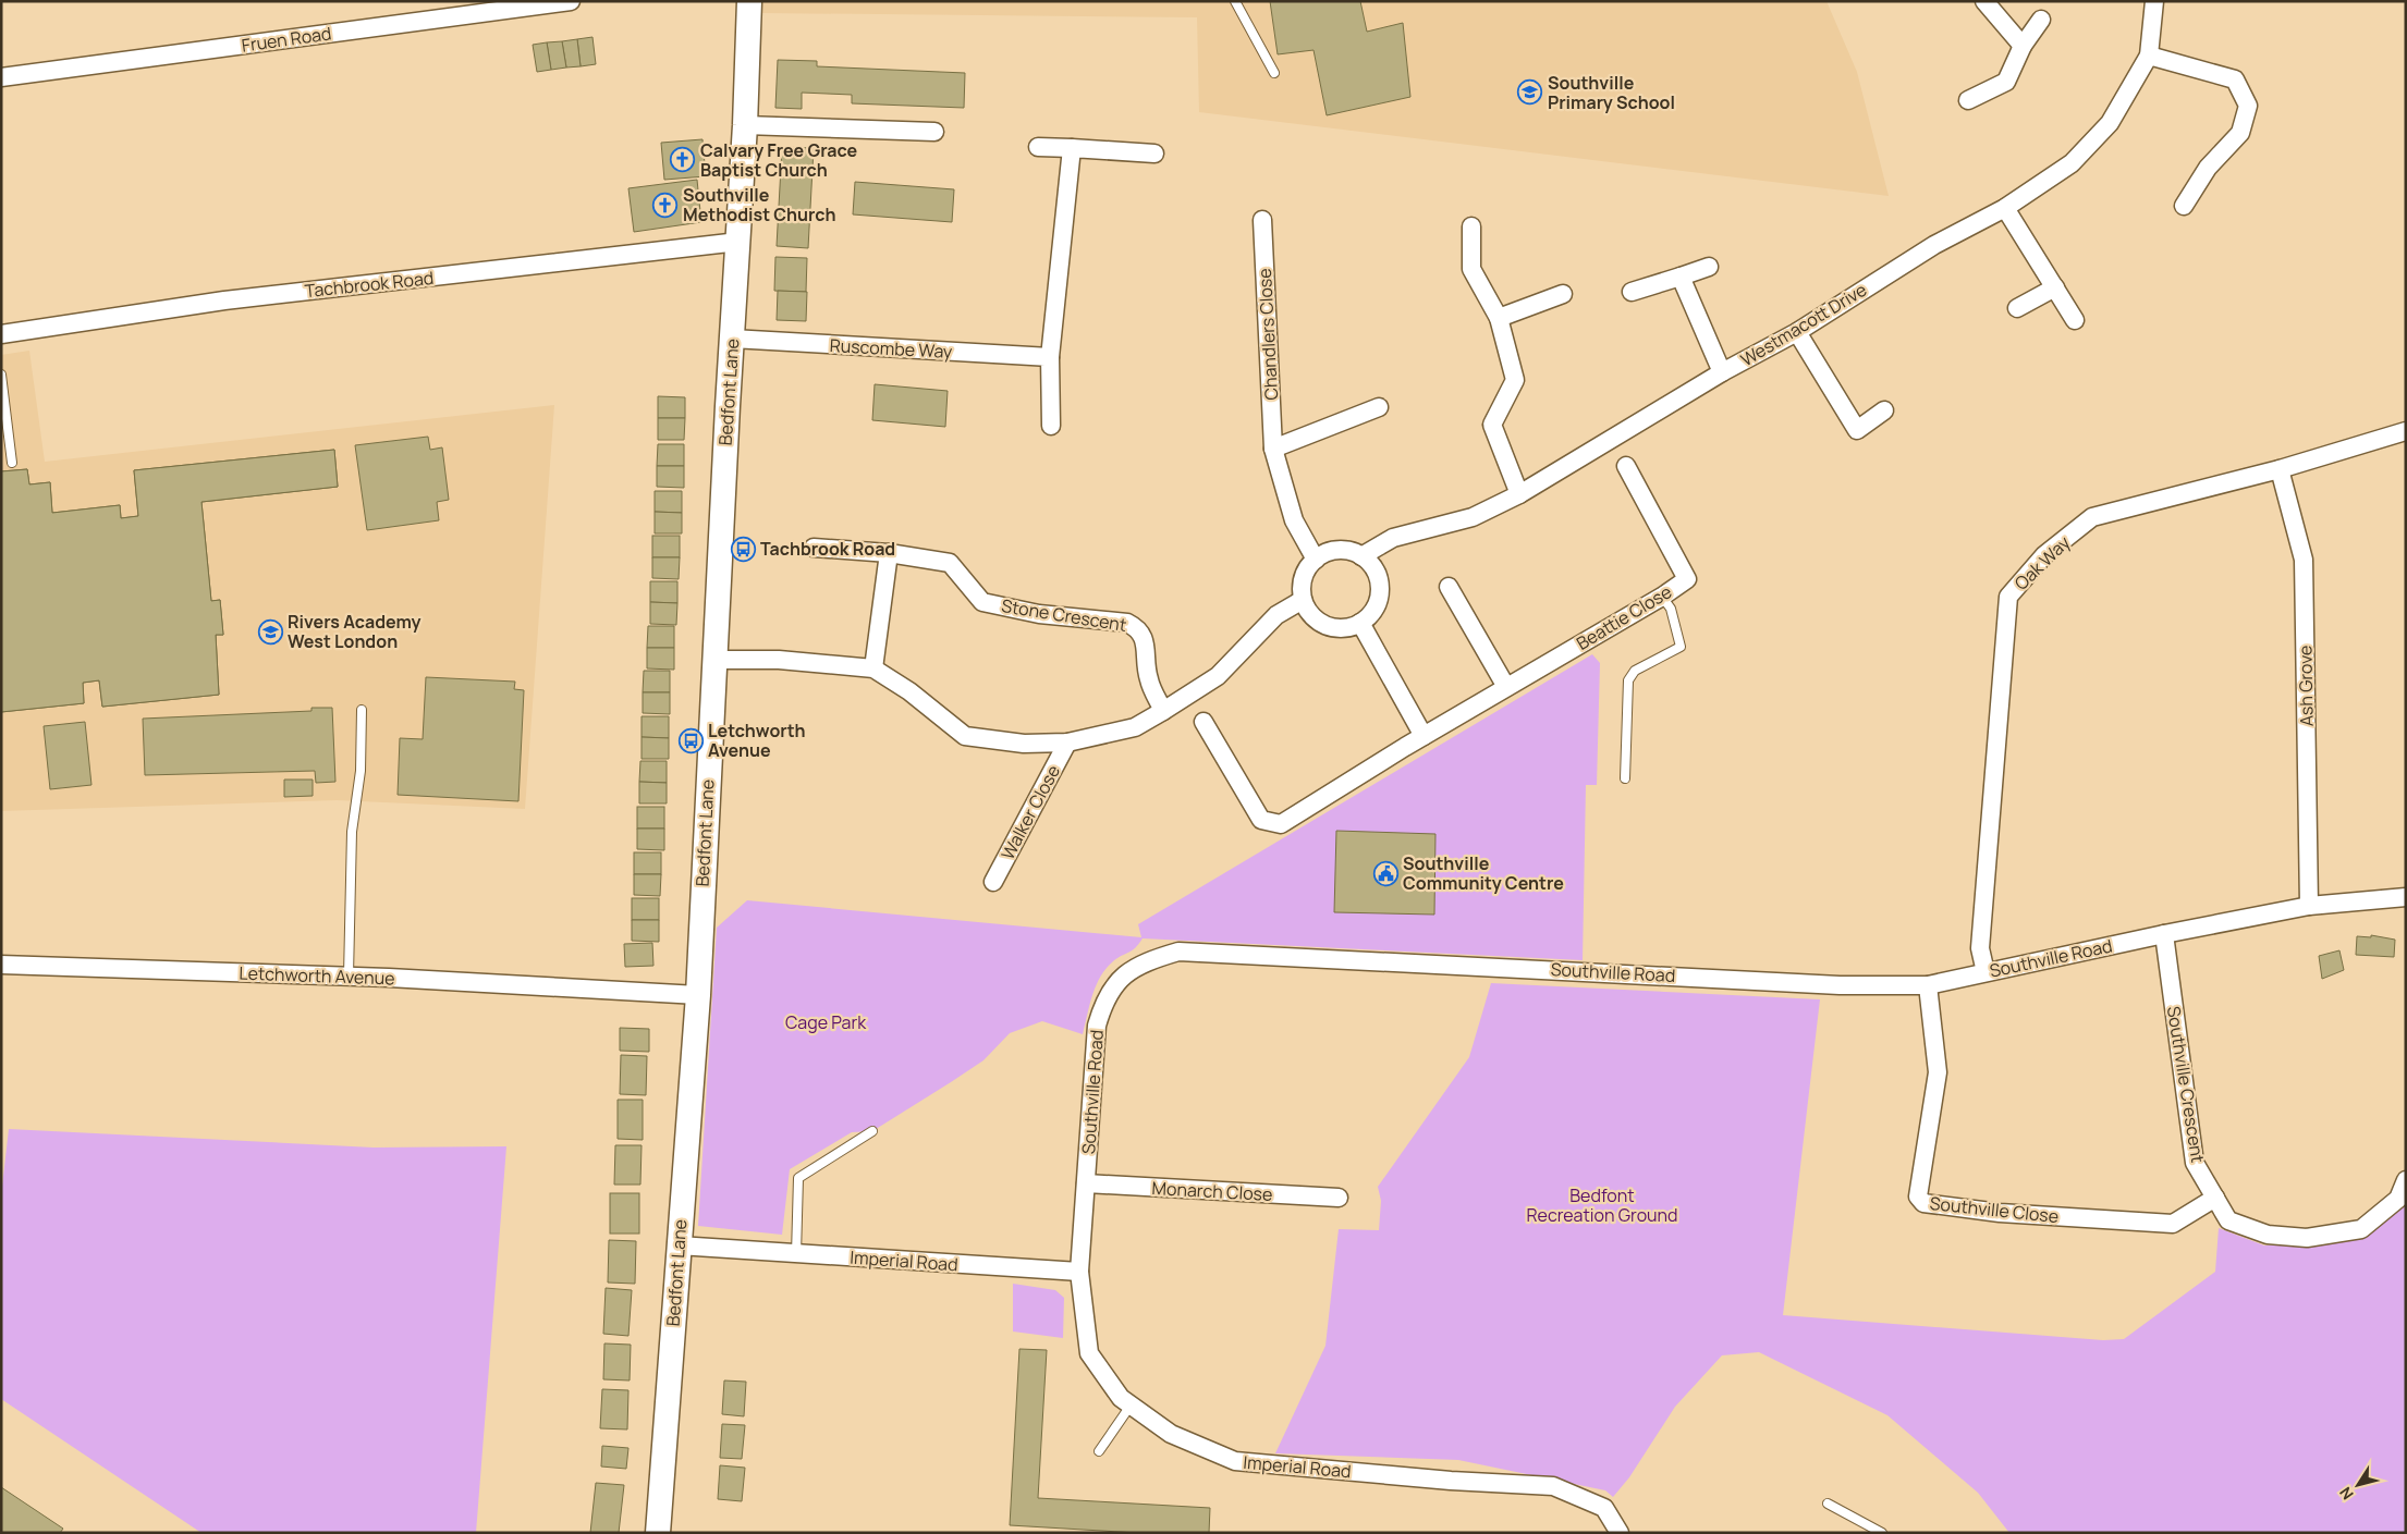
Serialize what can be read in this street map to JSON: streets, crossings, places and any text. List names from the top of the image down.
{
  "streets": {
    "main road": ["Bedfont Lane"],
    "street": [
      "Fruen Road",
      "Tachbrook Road",
      "Westmacott Drive",
      "Chandlers Close",
      "Ruscombe Way",
      "Oak Way",
      "Stone Crescent",
      "Beattie Close",
      "Ash Grove",
      "Walker Close",
      "Southville Road",
      "Letchworth Avenue",
      "Southville Crescent",
      "Monarch Close",
      "Southville Close",
      "Imperial Road"
    ]
  },
  "crossings": [
    ["Tachbrook Road", "Bedfont Lane"],
    ["Westmacott Drive", "Chandlers Close"],
    ["Ruscombe Way", "Bedfont Lane"],
    ["Bedfont Lane", "Letchworth Avenue"],
    ["Bedfont Lane", "Imperial Road"],
    ["Oak Way", "Ash Grove"],
    ["Oak Way", "Southville Road"],
    ["Ash Grove", "Southville Road"],
    ["Southville Road", "Southville Crescent"],
    ["Southville Road", "Monarch Close"],
    ["Southville Road", "Southville Close"],
    ["Southville Road", "Imperial Road"],
    ["Southville Crescent", "Southville Close"]
  ],
  "parks": ["Cage Park", "Bedfont Recreation Ground"],
  "places": {
    "school or university": ["Southville Primary School", "Rivers Academy West London"],
    "church": ["Calvary Free Grace Baptist Church", "Southville Methodist Church"],
    "bus stop": ["Tachbrook Road", "Letchworth Avenue"],
    "public building": ["Southville Community Centre"]
  },
  "north": "bottom left"
}
